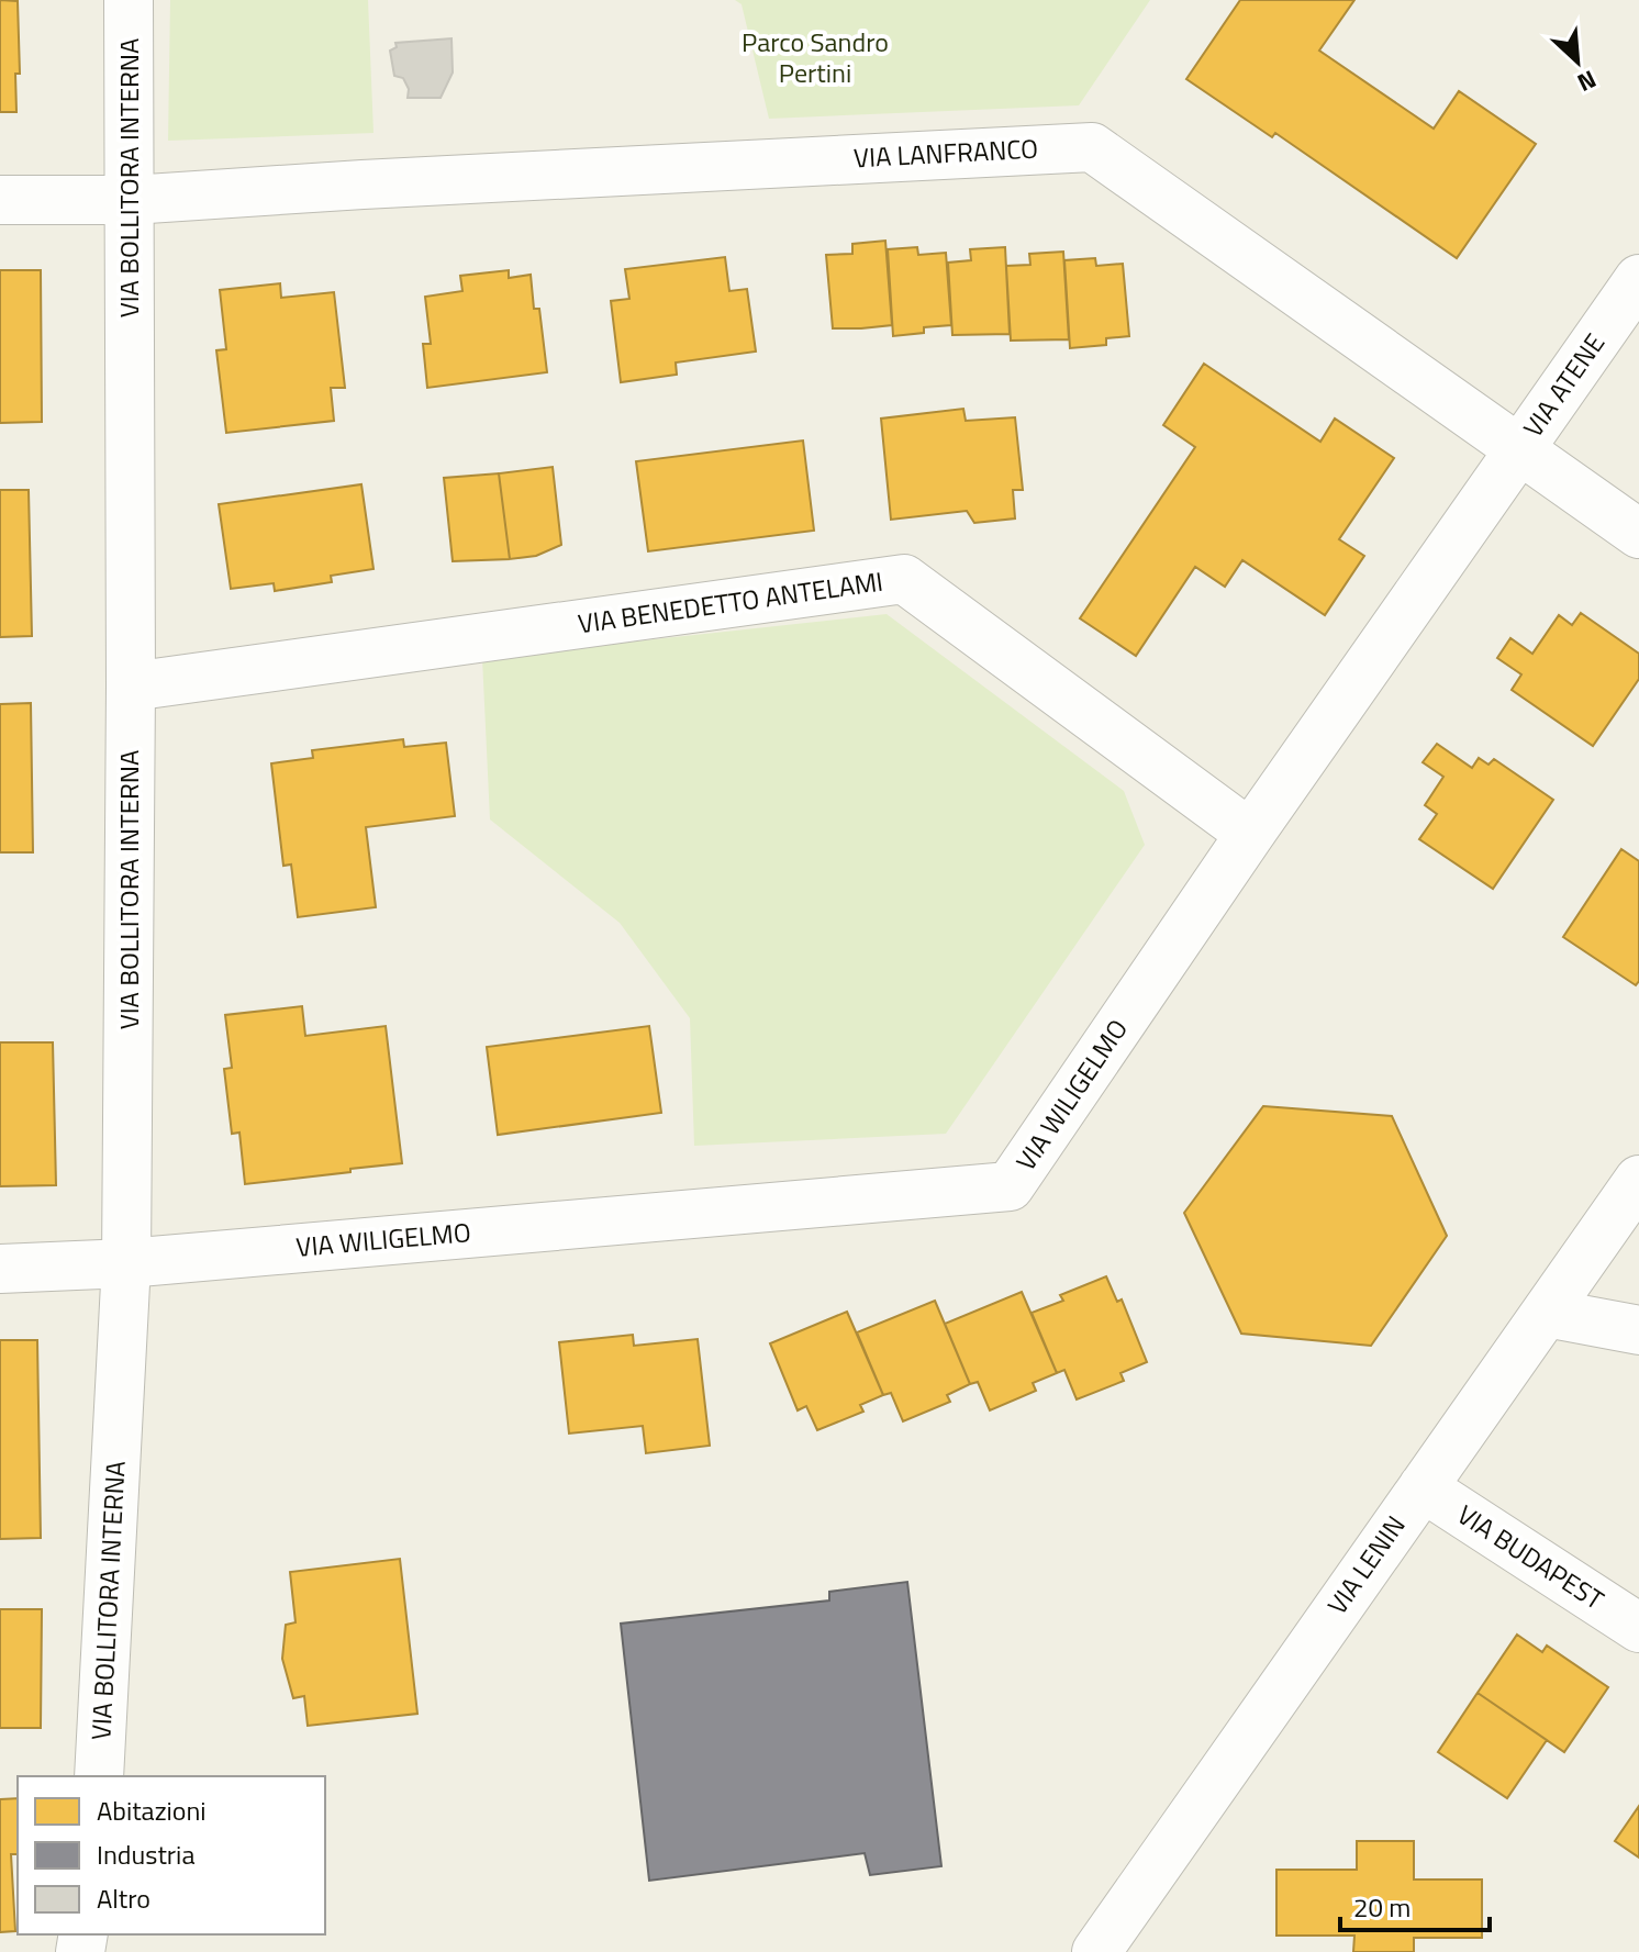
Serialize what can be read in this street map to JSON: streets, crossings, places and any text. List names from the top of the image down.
{
  "streets": {
    "street": [
      "VIA LANFRANCO",
      "VIA BOLLITORA INTERNA",
      "VIA ATENE",
      "VIA BENEDETTO ANTELAMI",
      "VIA WILIGELMO",
      "VIA BUDAPEST",
      "VIA LENIN"
    ]
  },
  "crossings": [
    ["VIA LANFRANCO", "VIA BOLLITORA INTERNA"],
    ["VIA LANFRANCO", "VIA ATENE"],
    ["VIA LANFRANCO", "VIA WILIGELMO"],
    ["VIA BOLLITORA INTERNA", "VIA BENEDETTO ANTELAMI"],
    ["VIA BOLLITORA INTERNA", "VIA WILIGELMO"],
    ["VIA ATENE", "VIA WILIGELMO"],
    ["VIA BENEDETTO ANTELAMI", "VIA WILIGELMO"],
    ["VIA BUDAPEST", "VIA LENIN"]
  ],
  "parks": ["Parco Sandro Pertini"],
  "legend": ["Abitazioni", "Industria", "Altro"],
  "scale_bar": "20 m",
  "north": "bottom right"
}
